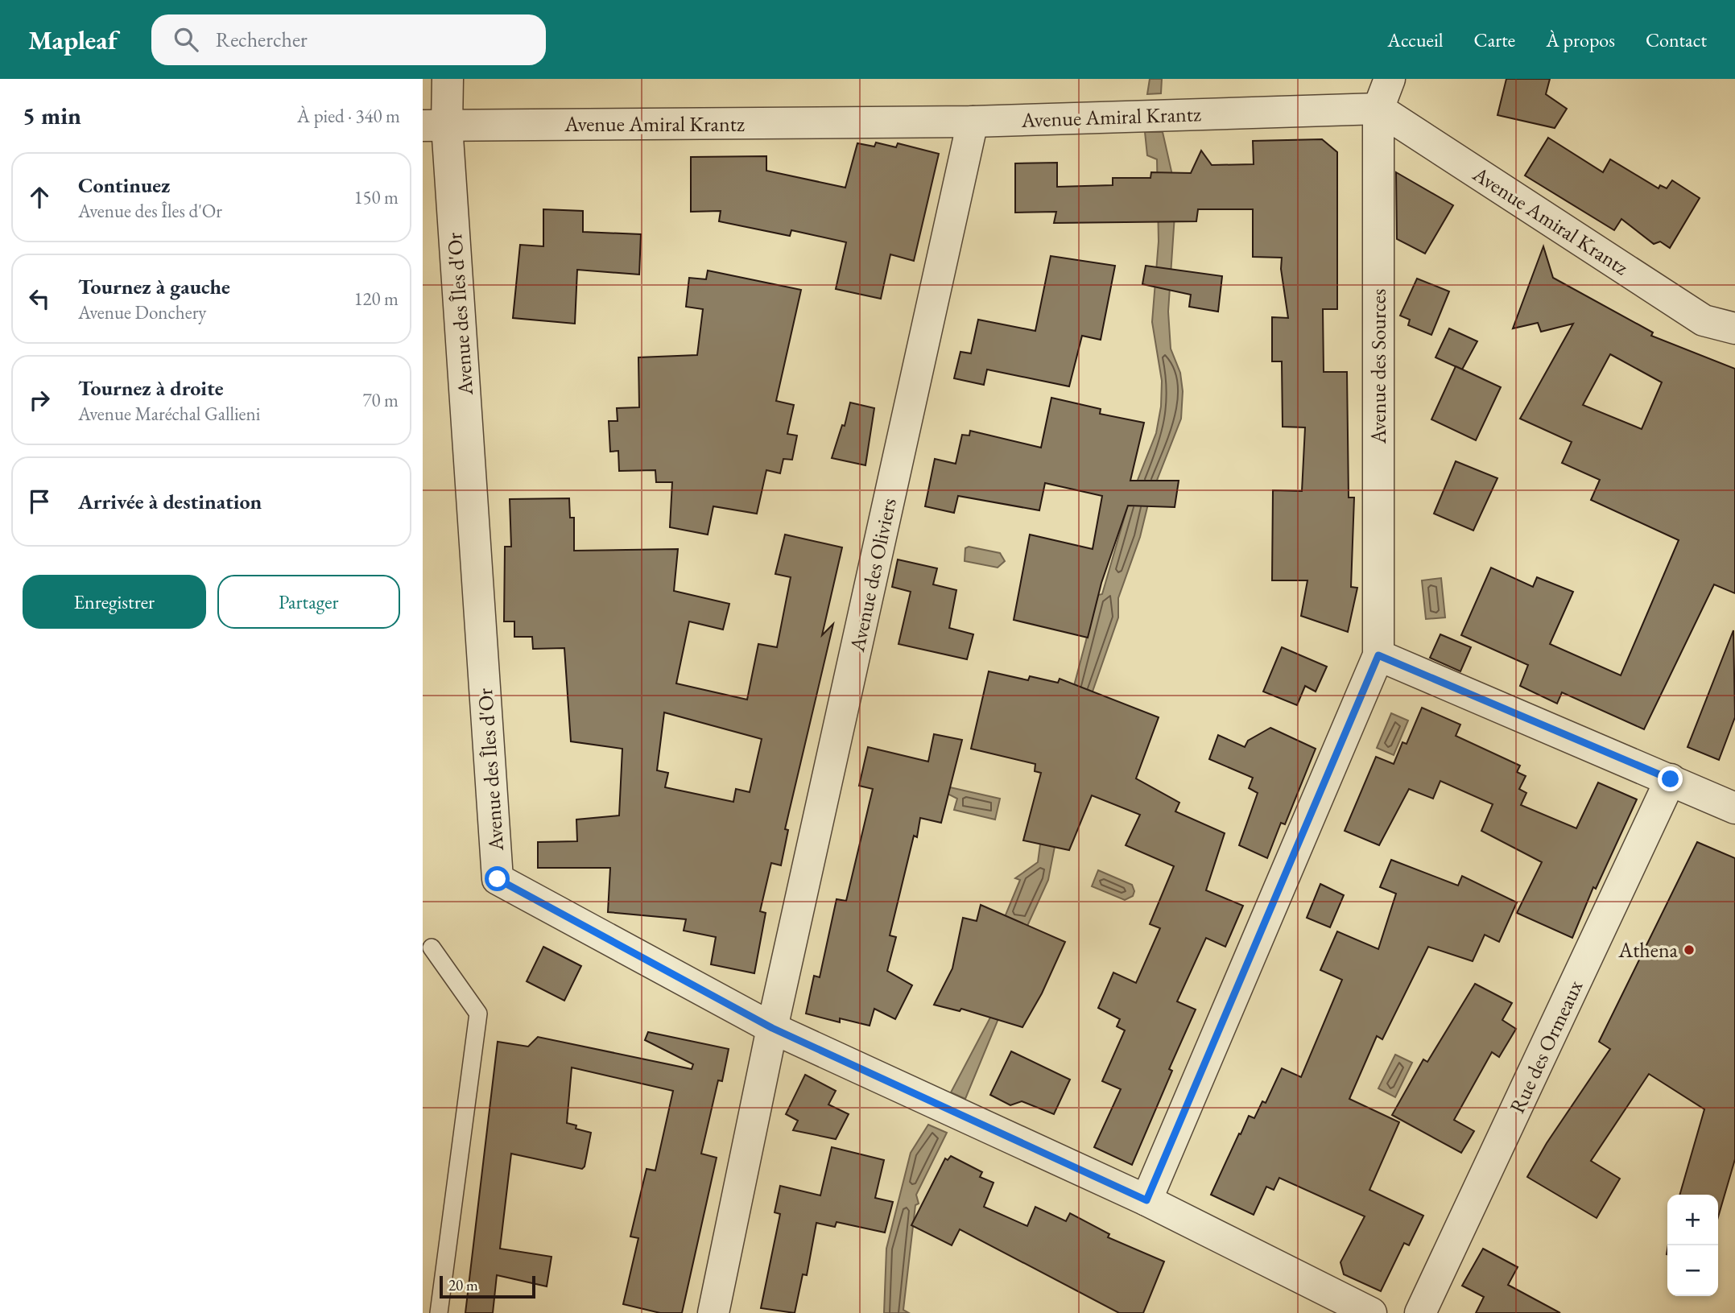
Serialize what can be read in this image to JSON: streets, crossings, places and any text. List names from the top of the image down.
{
  "streets": {
    "street": [
      "Avenue Amiral Krantz",
      "Avenue des Îles d'Or",
      "Avenue des Sources",
      "Avenue des Oliviers",
      "Rue des Ormeaux"
    ]
  },
  "crossings": [
    ["Avenue Amiral Krantz", "Avenue des Îles d'Or"],
    ["Avenue Amiral Krantz", "Avenue des Sources"],
    ["Avenue Amiral Krantz", "Avenue des Oliviers"],
    ["Avenue des Îles d'Or", "Avenue des Oliviers"]
  ],
  "places": ["Athena"],
  "scale_bar": "20 m",
  "page": {
    "header": "Mapleaf",
    "search": "Rechercher",
    "nav": [
      "Accueil",
      "Carte",
      "À propos",
      "Contact"
    ],
    "heading": ["5 min", "À pied · 340 m"],
    "list": [
      ["Continuez", "Avenue des Îles d'Or", "150 m"],
      ["Tournez à gauche", "Avenue Donchery", "120 m"],
      ["Tournez à droite", "Avenue Maréchal Gallieni", "70 m"],
      "Arrivée à destination"
    ],
    "buttons": ["Enregistrer", "Partager"],
    "map_buttons": ["+", "−"],
    "scale": "20 m"
  }
}
